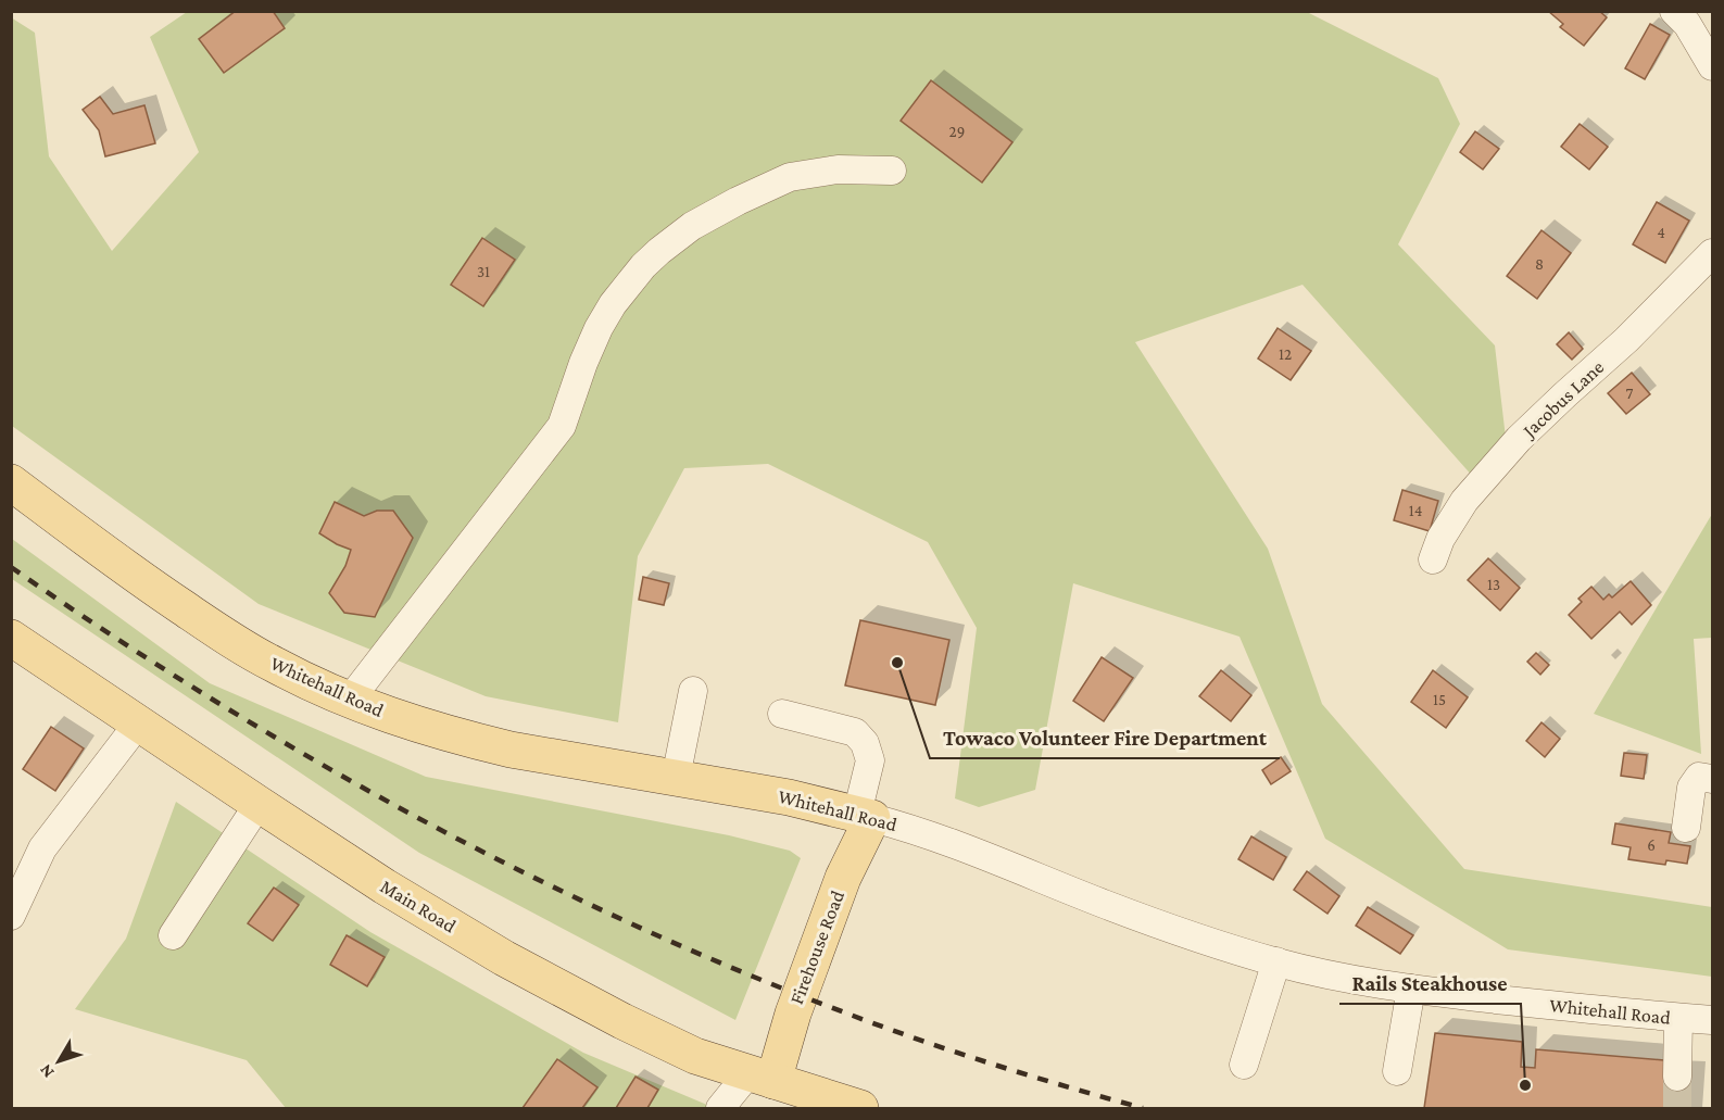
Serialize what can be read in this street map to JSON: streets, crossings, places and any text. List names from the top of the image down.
{
  "streets": {
    "main road": ["Whitehall Road", "Main Road", "Firehouse Road"],
    "street": ["Jacobus Lane"]
  },
  "crossings": [
    ["Whitehall Road", "Firehouse Road"],
    ["Main Road", "Firehouse Road"]
  ],
  "places": ["Towaco Volunteer Fire Department", "Rails Steakhouse"],
  "house_numbers": [
    "29",
    "4",
    "8",
    "31",
    "12",
    "7",
    "14",
    "13",
    "15",
    "6"
  ],
  "north": "bottom left"
}
